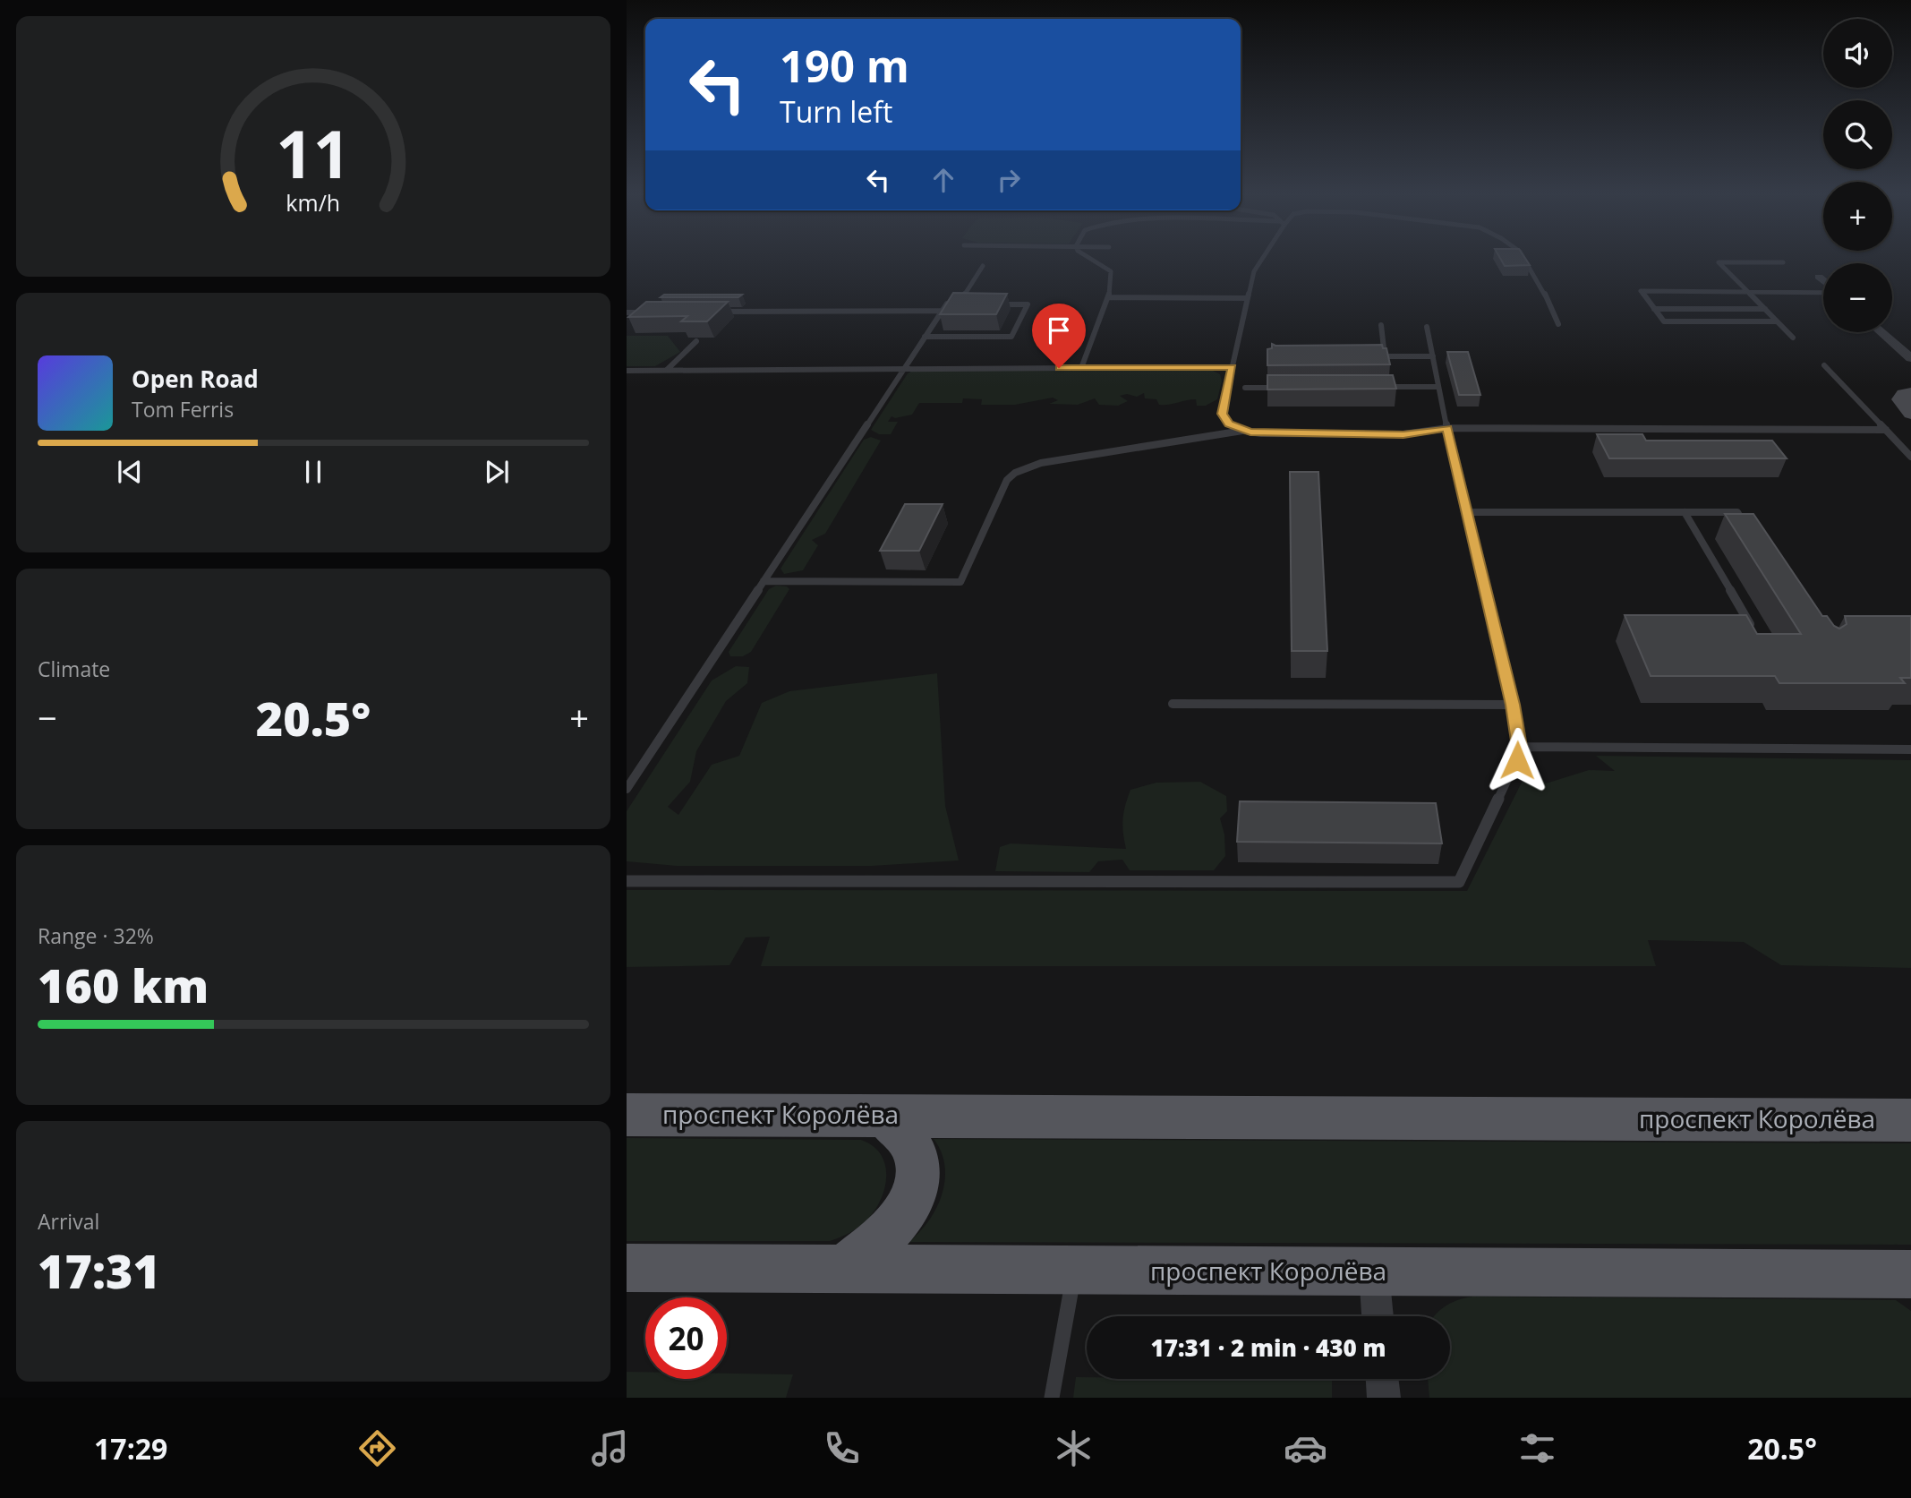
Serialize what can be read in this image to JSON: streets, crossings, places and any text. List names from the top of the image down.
{
  "streets": {
    "main road": ["проспект Королёва"]
  },
  "page": {
    "map_buttons": ["+", "−"],
    "turn": ["190 m", "Turn left"],
    "song": ["Open Road", "Tom Ferris"],
    "tile": [
      "Climate",
      ["Range · 32%", "160 km"],
      ["Arrival", "17:31"]
    ],
    "heat": ["−", "20.5°", "+"],
    "limit": "20",
    "trip": "17:31 · 2 min · 430 m",
    "tabs": ["17:29", "20.5°"],
    "gauge": ["11", "km/h"]
  }
}
